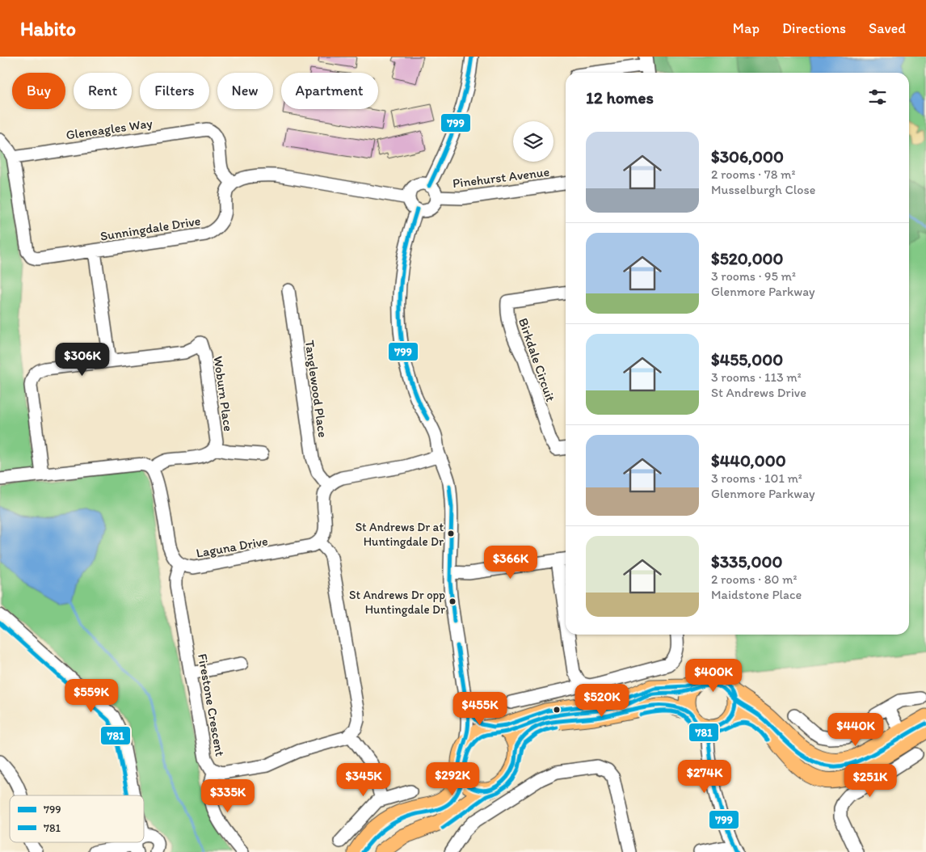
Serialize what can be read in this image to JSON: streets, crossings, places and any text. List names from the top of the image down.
{
  "streets": {
    "street": [
      "Gleneagles Way",
      "Pinehurst Avenue",
      "Sunningdale Drive",
      "Birkdale Circuit",
      "Tanglewood Place",
      "Woburn Place",
      "Laguna Drive",
      "Firestone Crescent"
    ]
  },
  "crossings": [
    ["Gleneagles Way", "Sunningdale Drive"],
    ["Woburn Place", "Laguna Drive"],
    ["Laguna Drive", "Firestone Crescent"]
  ],
  "places": ["St Andrews Dr at Huntingdale Dr", "St Andrews Dr opp Huntingdale Dr"],
  "lines": ["transit line 799", "transit line 781"],
  "legend": ["799", "781"],
  "page": {
    "header": "Habito",
    "nav": ["Map", "Directions", "Saved"],
    "chip": [
      "Buy",
      "Rent",
      "Filters",
      "New",
      "Apartment"
    ],
    "heading": "12 homes",
    "list": [
      {
        "name": "$306,000",
        "note": "2 rooms · 78 m² · Musselburgh Close"
      },
      {
        "name": "$520,000",
        "note": "3 rooms · 95 m² · Glenmore Parkway"
      },
      {
        "name": "$455,000",
        "note": "3 rooms · 113 m² · St Andrews Drive"
      },
      {
        "name": "$440,000",
        "note": "3 rooms · 101 m² · Glenmore Parkway"
      },
      {
        "name": "$335,000",
        "note": "2 rooms · 80 m² · Maidstone Place"
      }
    ],
    "price": [
      "$306K",
      "$366K",
      "$400K",
      "$559K",
      "$520K",
      "$455K",
      "$440K",
      "$274K",
      "$292K",
      "$345K",
      "$251K",
      "$335K"
    ]
  }
}
